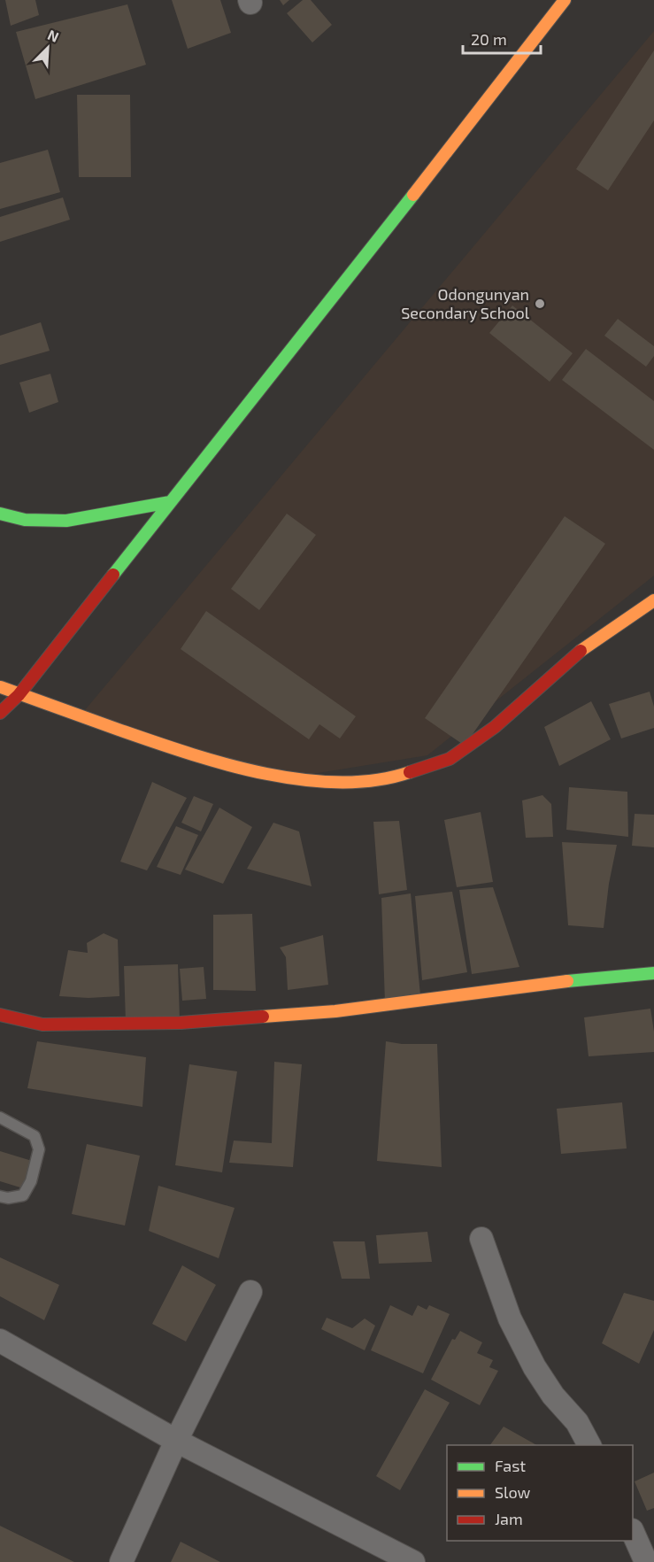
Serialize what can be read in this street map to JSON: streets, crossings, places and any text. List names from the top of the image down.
{
  "places": ["Odongunyan Secondary School"],
  "legend": ["Fast", "Slow", "Jam"],
  "scale_bar": "20 m",
  "north": "top right"
}
